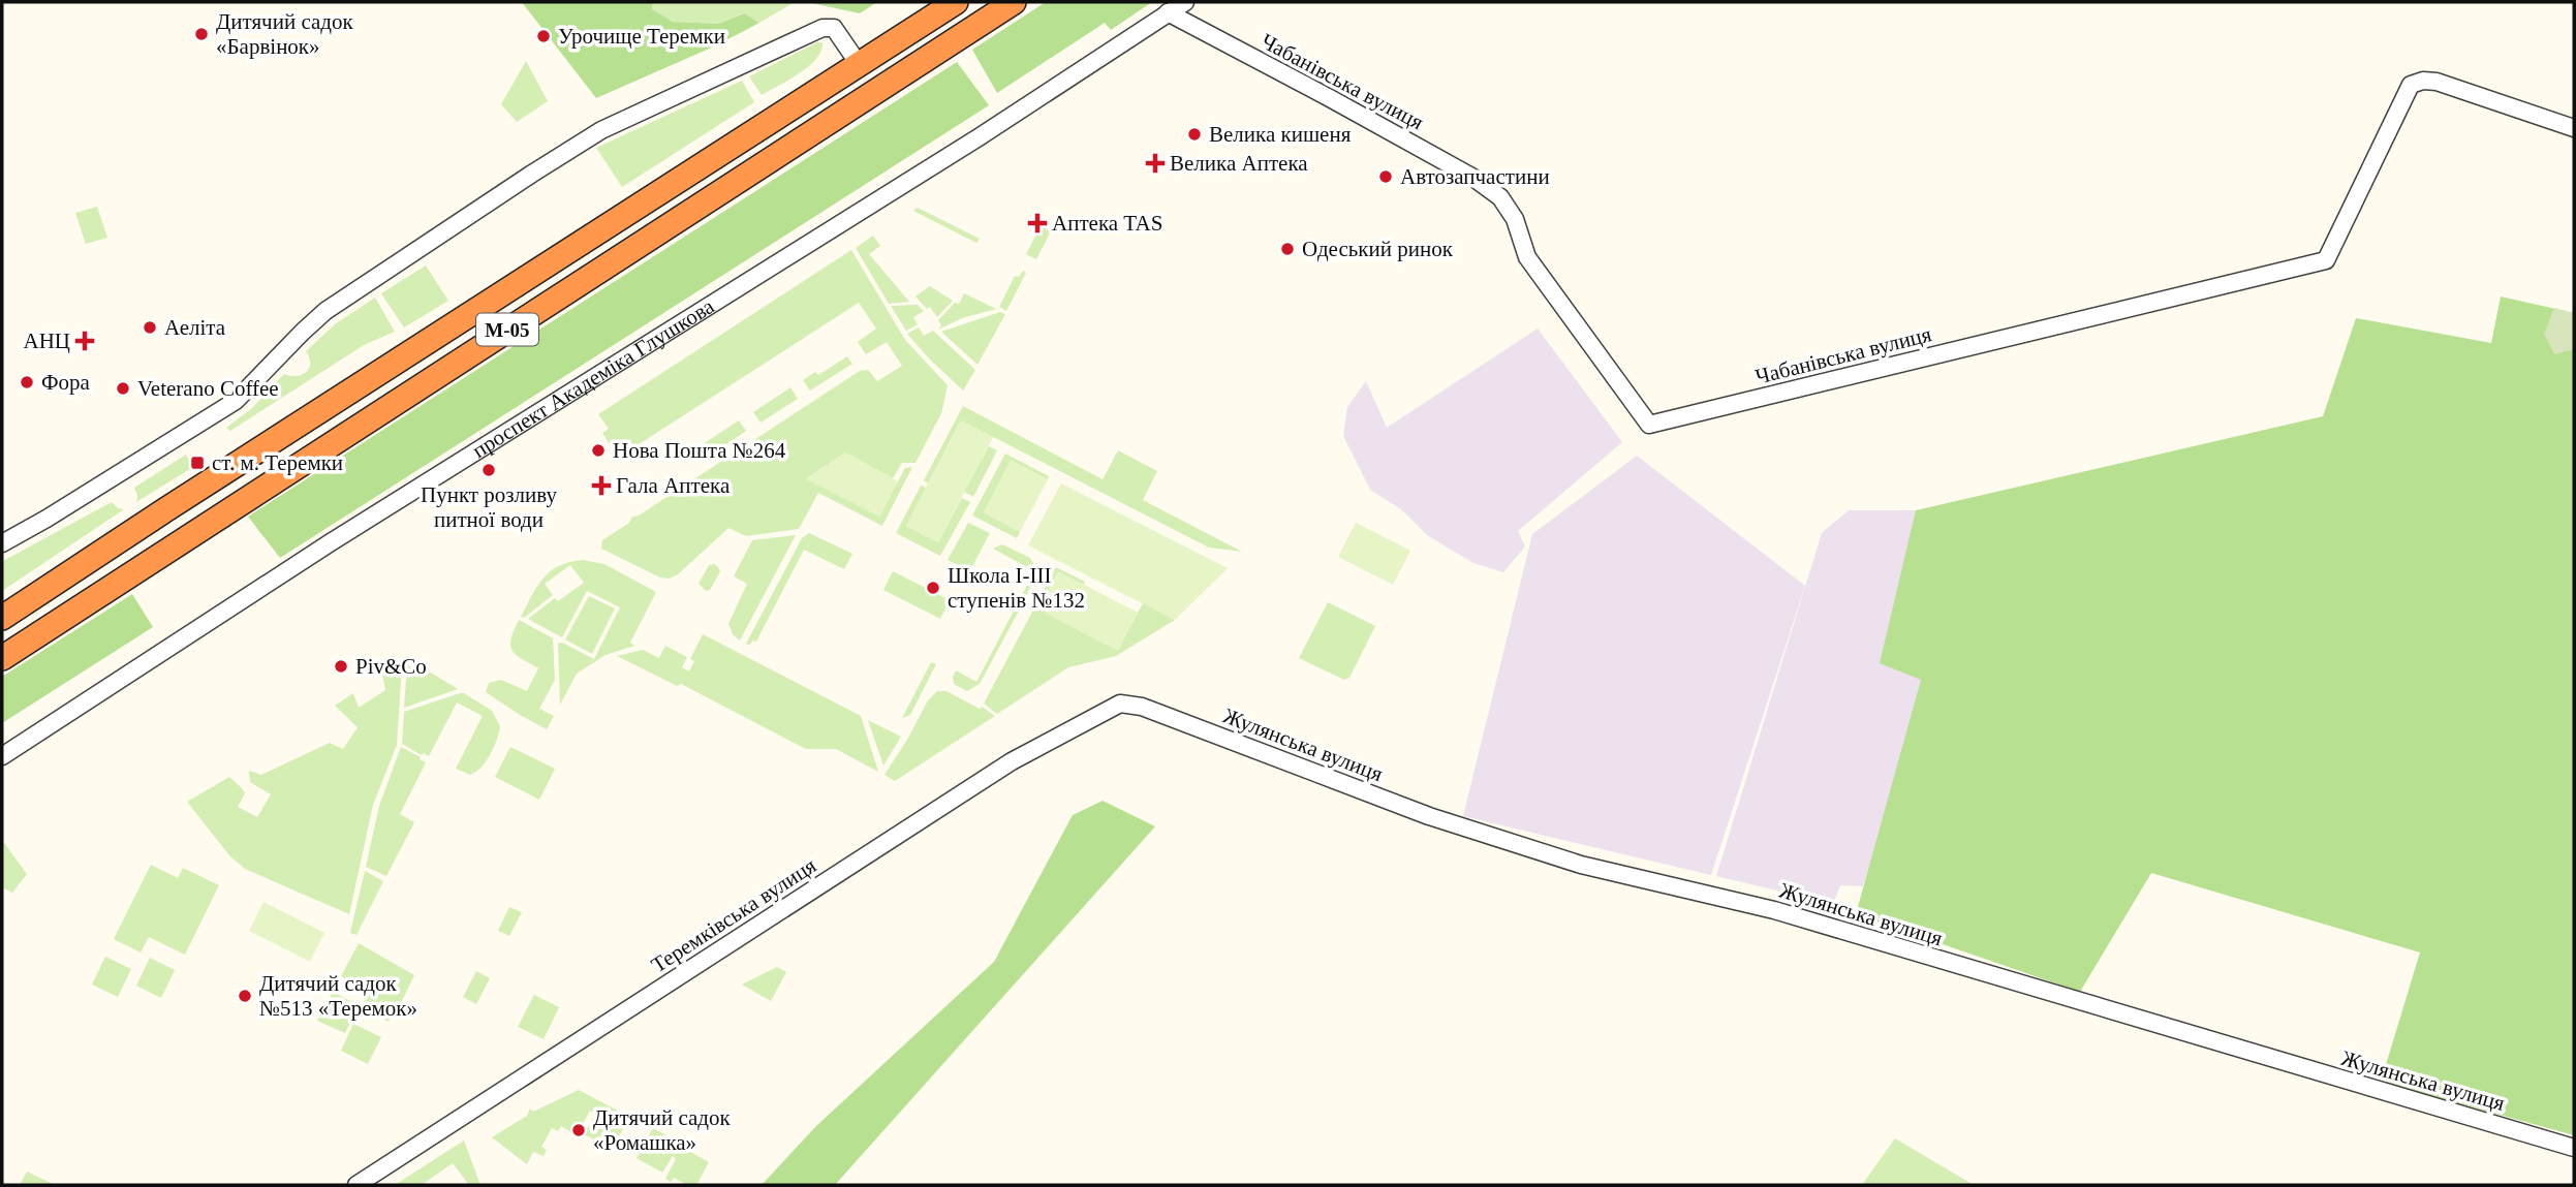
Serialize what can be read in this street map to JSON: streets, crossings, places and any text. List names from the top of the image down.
{
  "streets": {
    "highway": ["М-05"],
    "street": [
      "Чабанівська вулиця",
      "проспект Академіка Глушкова",
      "Жулянська вулиця",
      "Теремківська вулиця"
    ]
  },
  "crossings": [
    ["Чабанівська вулиця", "проспект Академіка Глушкова"],
    ["Жулянська вулиця", "Теремківська вулиця"]
  ],
  "places": {
    "other": [
      "Дитячий садок «Барвінок»",
      "Урочище Теремки",
      "Велика кишеня",
      "Автозапчастини",
      "Одеський ринок",
      "Аеліта",
      "Фора",
      "Veterano Coffee",
      "Нова Пошта №264",
      "Пункт розливу питної води",
      "Школа І-ІІІ ступенів №132",
      "Piv&Co",
      "Дитячий садок №513 «Теремок»",
      "Дитячий садок «Ромашка»"
    ],
    "health": [
      "Велика Аптека",
      "Аптека TAS",
      "АНЦ",
      "Гала Аптека"
    ],
    "transit": ["ст. м. Теремки"]
  }
}
